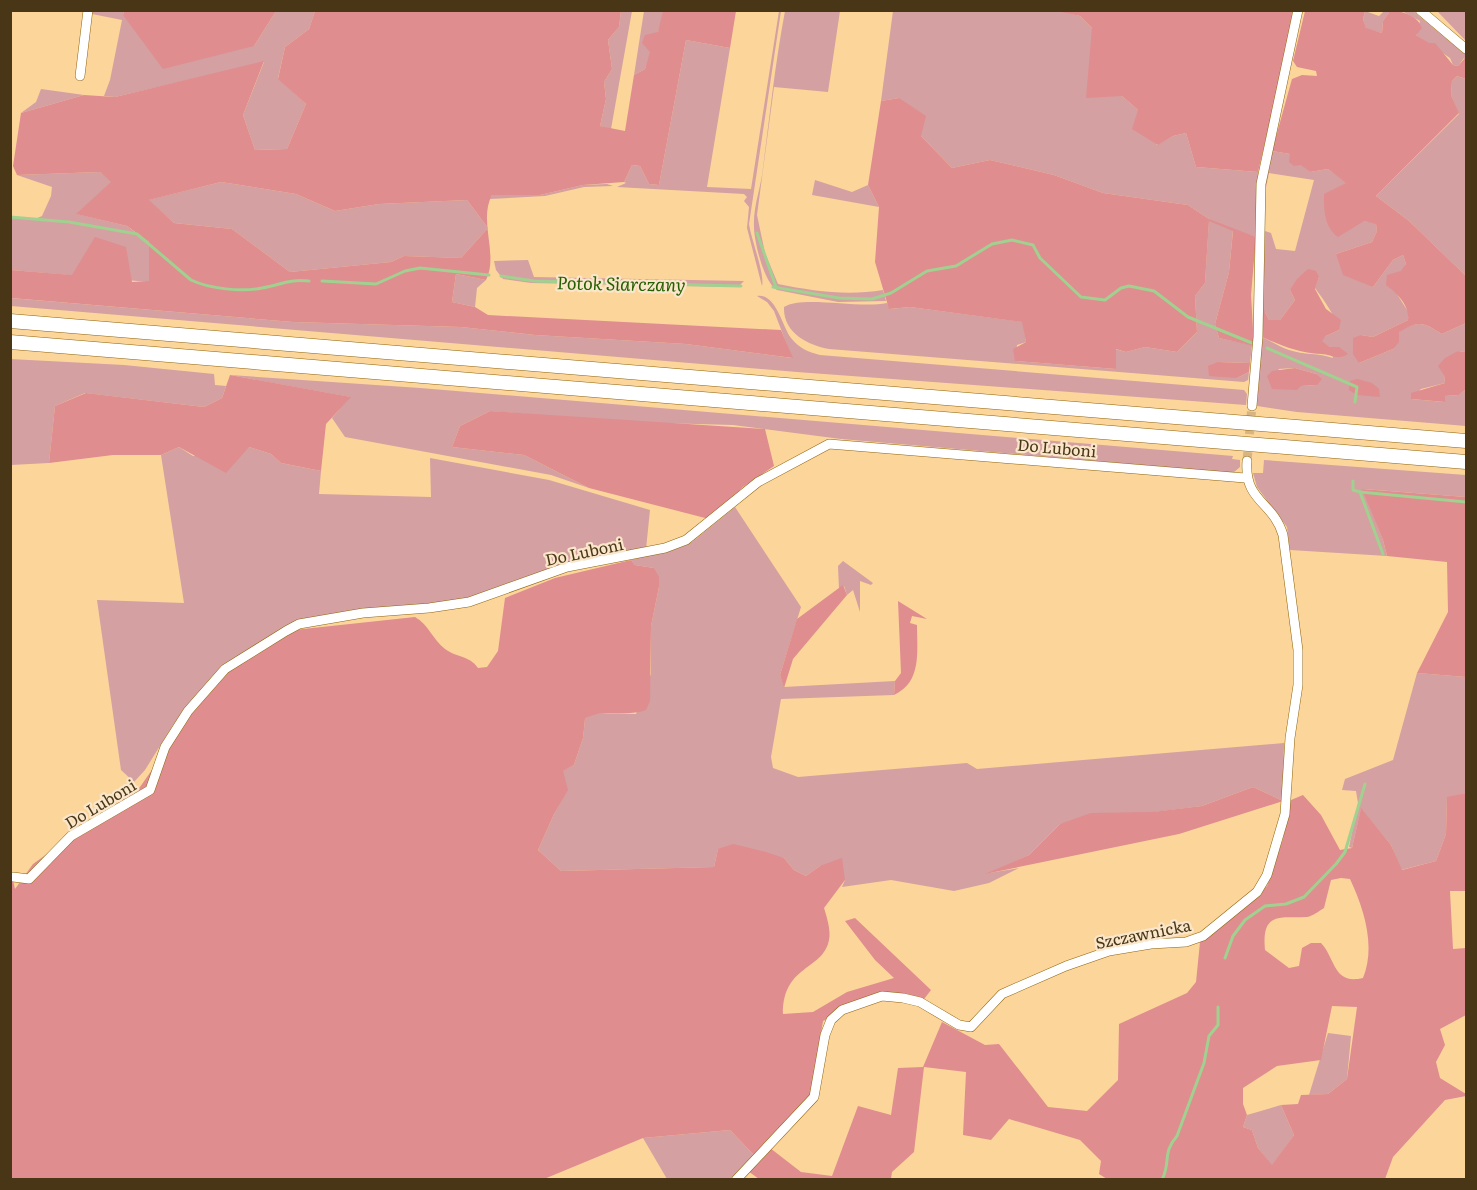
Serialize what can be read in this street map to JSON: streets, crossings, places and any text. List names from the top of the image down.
{
  "streets": {
    "street": ["Do Luboni", "Szczawnicka"]
  },
  "crossings": [
    ["Do Luboni", "Szczawnicka"]
  ],
  "water": ["Potok Siarczany"]
}
